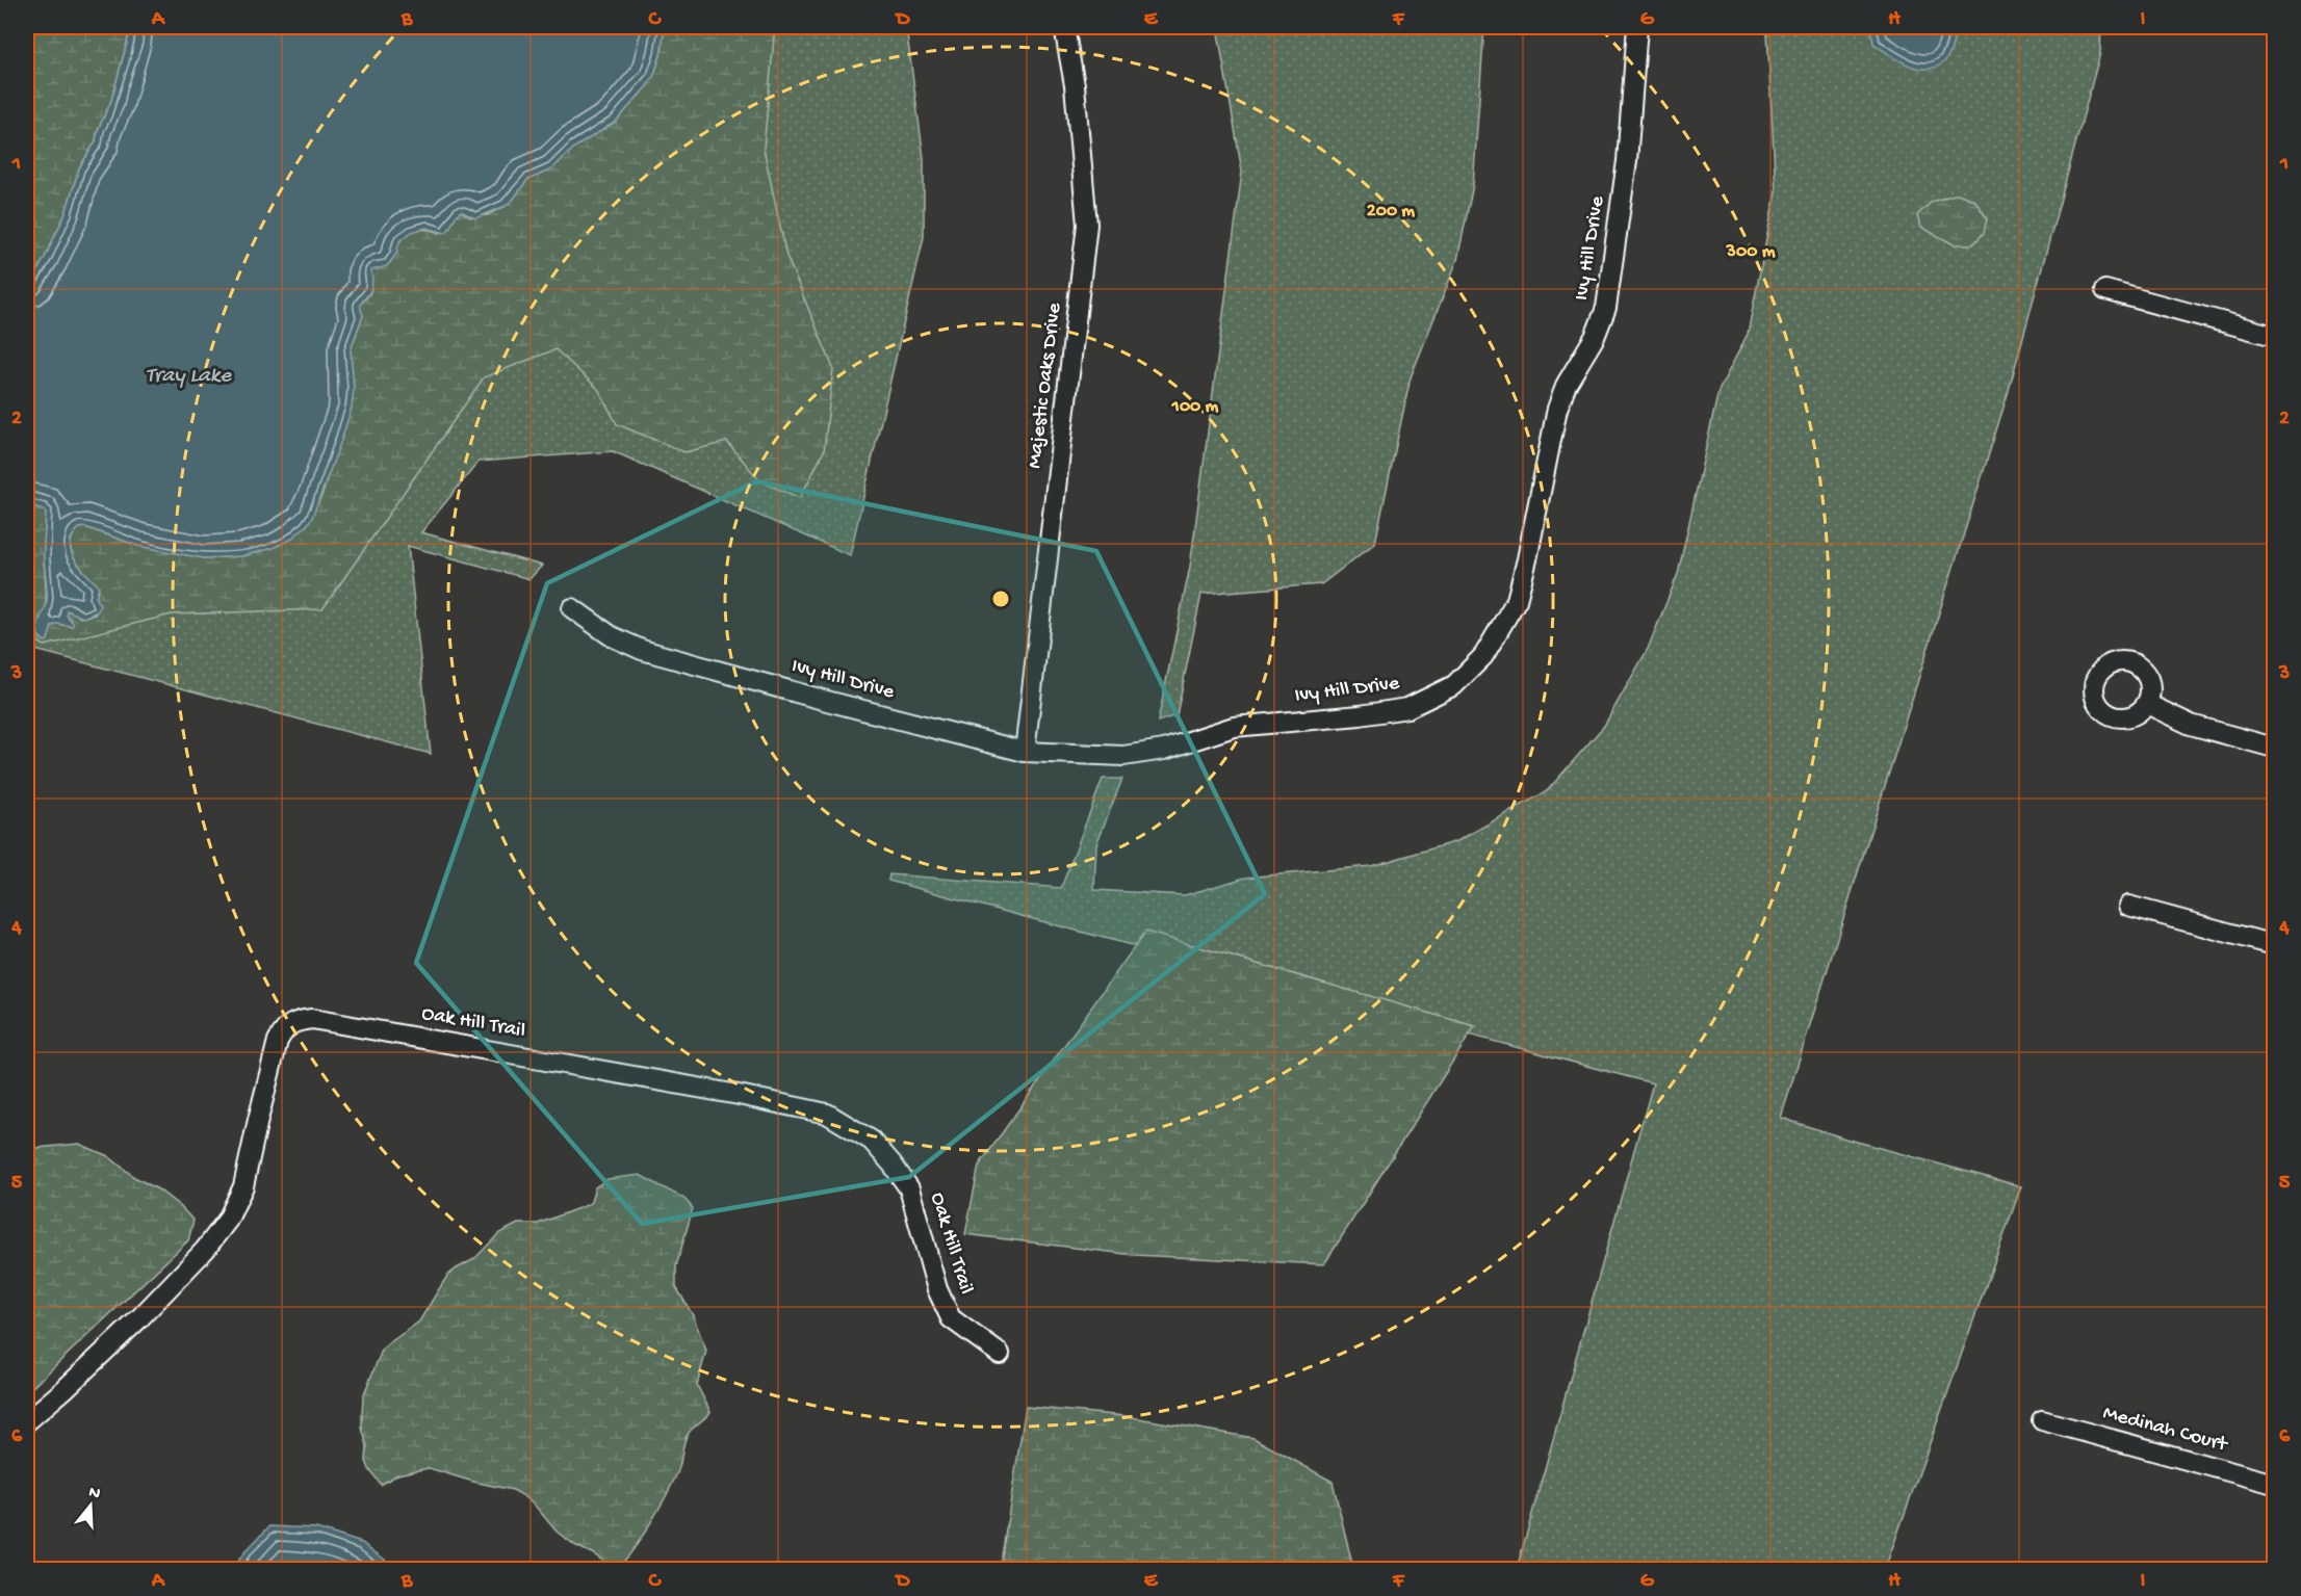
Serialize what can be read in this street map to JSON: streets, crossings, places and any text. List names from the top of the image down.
{
  "streets": {
    "street": [
      "Ivy Hill Drive",
      "Majestic Oaks Drive",
      "Oak Hill Trail",
      "Medinah Court"
    ]
  },
  "crossings": [
    ["Ivy Hill Drive", "Majestic Oaks Drive"]
  ],
  "water": ["Tray Lake"],
  "north": "top",
  "grid": {
    "columns": [
      "A",
      "B",
      "C",
      "D",
      "E",
      "F",
      "G",
      "H",
      "I"
    ],
    "rows": [
      "1",
      "2",
      "3",
      "4",
      "5",
      "6"
    ]
  },
  "rings": ["200 m", "300 m", "100 m"]
}
